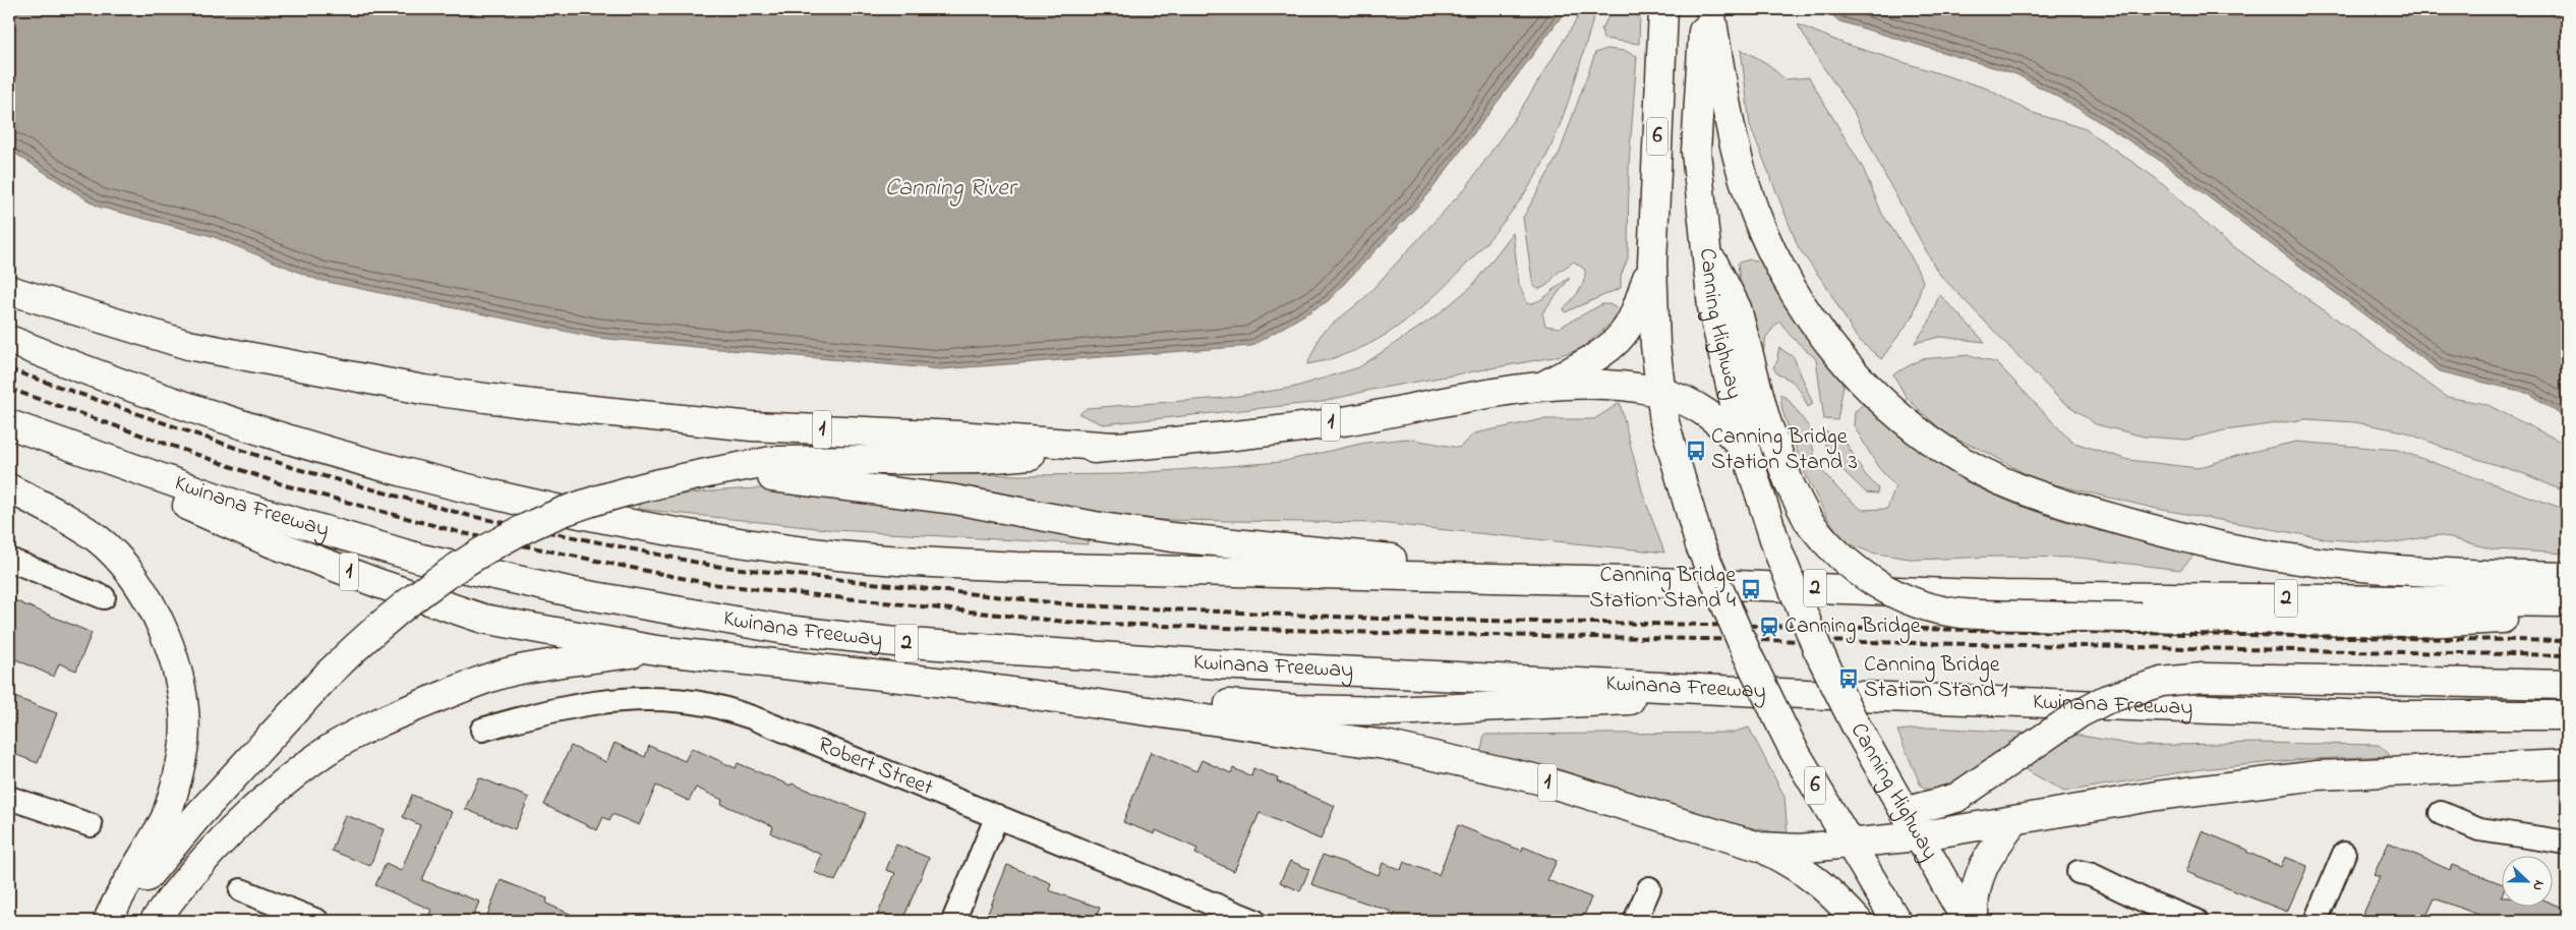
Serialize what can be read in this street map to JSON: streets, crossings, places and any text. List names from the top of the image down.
{
  "streets": {
    "highway": [
      "6",
      "Canning Highway",
      "1",
      "Kwinana Freeway",
      "2"
    ],
    "street": ["Robert Street"]
  },
  "crossings": [
    ["6", "1"],
    ["Canning Highway", "1"],
    ["1", "Kwinana Freeway"]
  ],
  "water": ["Canning River"],
  "places": {
    "bus stop": ["Canning Bridge Station Stand 3", "Canning Bridge Station Stand 4", "Canning Bridge Station Stand 1"],
    "station": ["Canning Bridge"]
  },
  "north": "right"
}
